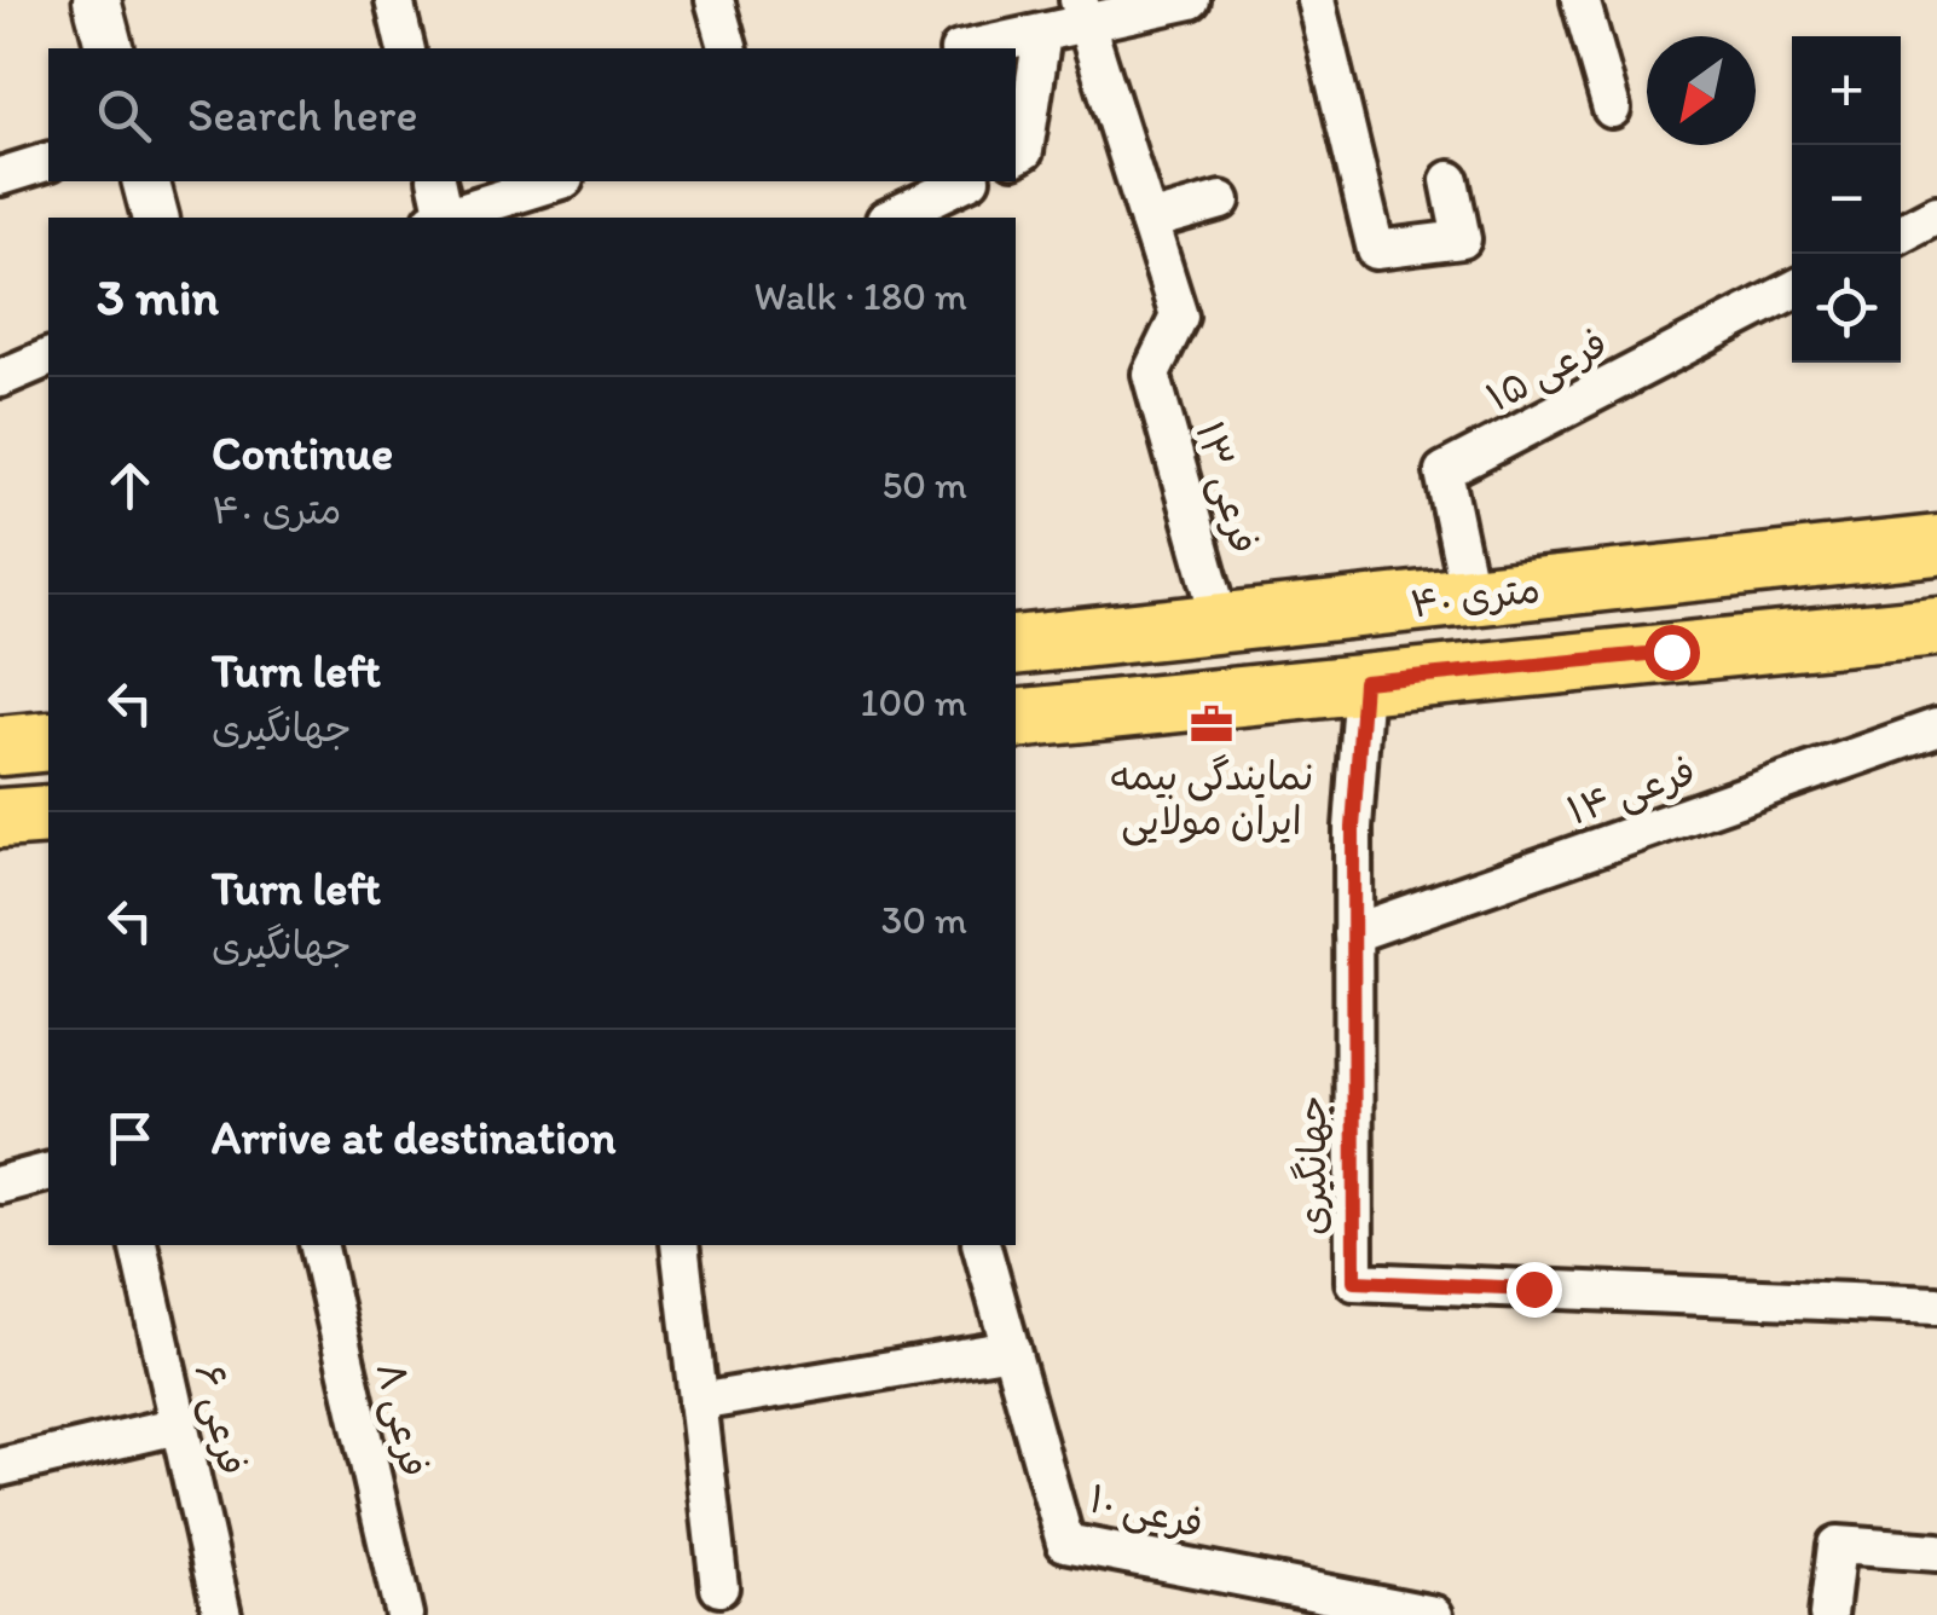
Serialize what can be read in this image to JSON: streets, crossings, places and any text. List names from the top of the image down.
{
  "streets": {
    "main road": ["۴۰ متری"],
    "street": [
      "فرعی ۱۵",
      "فرعی ۱۳",
      "فرعی ۱۴",
      "جهانگیری",
      "فرعی ۶",
      "فرعی ۸",
      "فرعی ۱۰"
    ]
  },
  "crossings": [
    ["فرعی ۱۵", "۴۰ متری"],
    ["فرعی ۱۳", "۴۰ متری"],
    ["۴۰ متری", "جهانگیری"],
    ["فرعی ۱۴", "جهانگیری"]
  ],
  "places": {
    "office": ["نمایندگی بیمه ایران مولایی"]
  },
  "north": "bottom left",
  "page": {
    "map_buttons": ["+", "−"],
    "search": "Search here",
    "heading": ["3 min", "Walk · 180 m"],
    "list": [
      ["Continue", "۴۰ متری", "50 m"],
      ["Turn left", "جهانگیری", "100 m"],
      ["Turn left", "جهانگیری", "30 m"],
      "Arrive at destination"
    ]
  }
}
